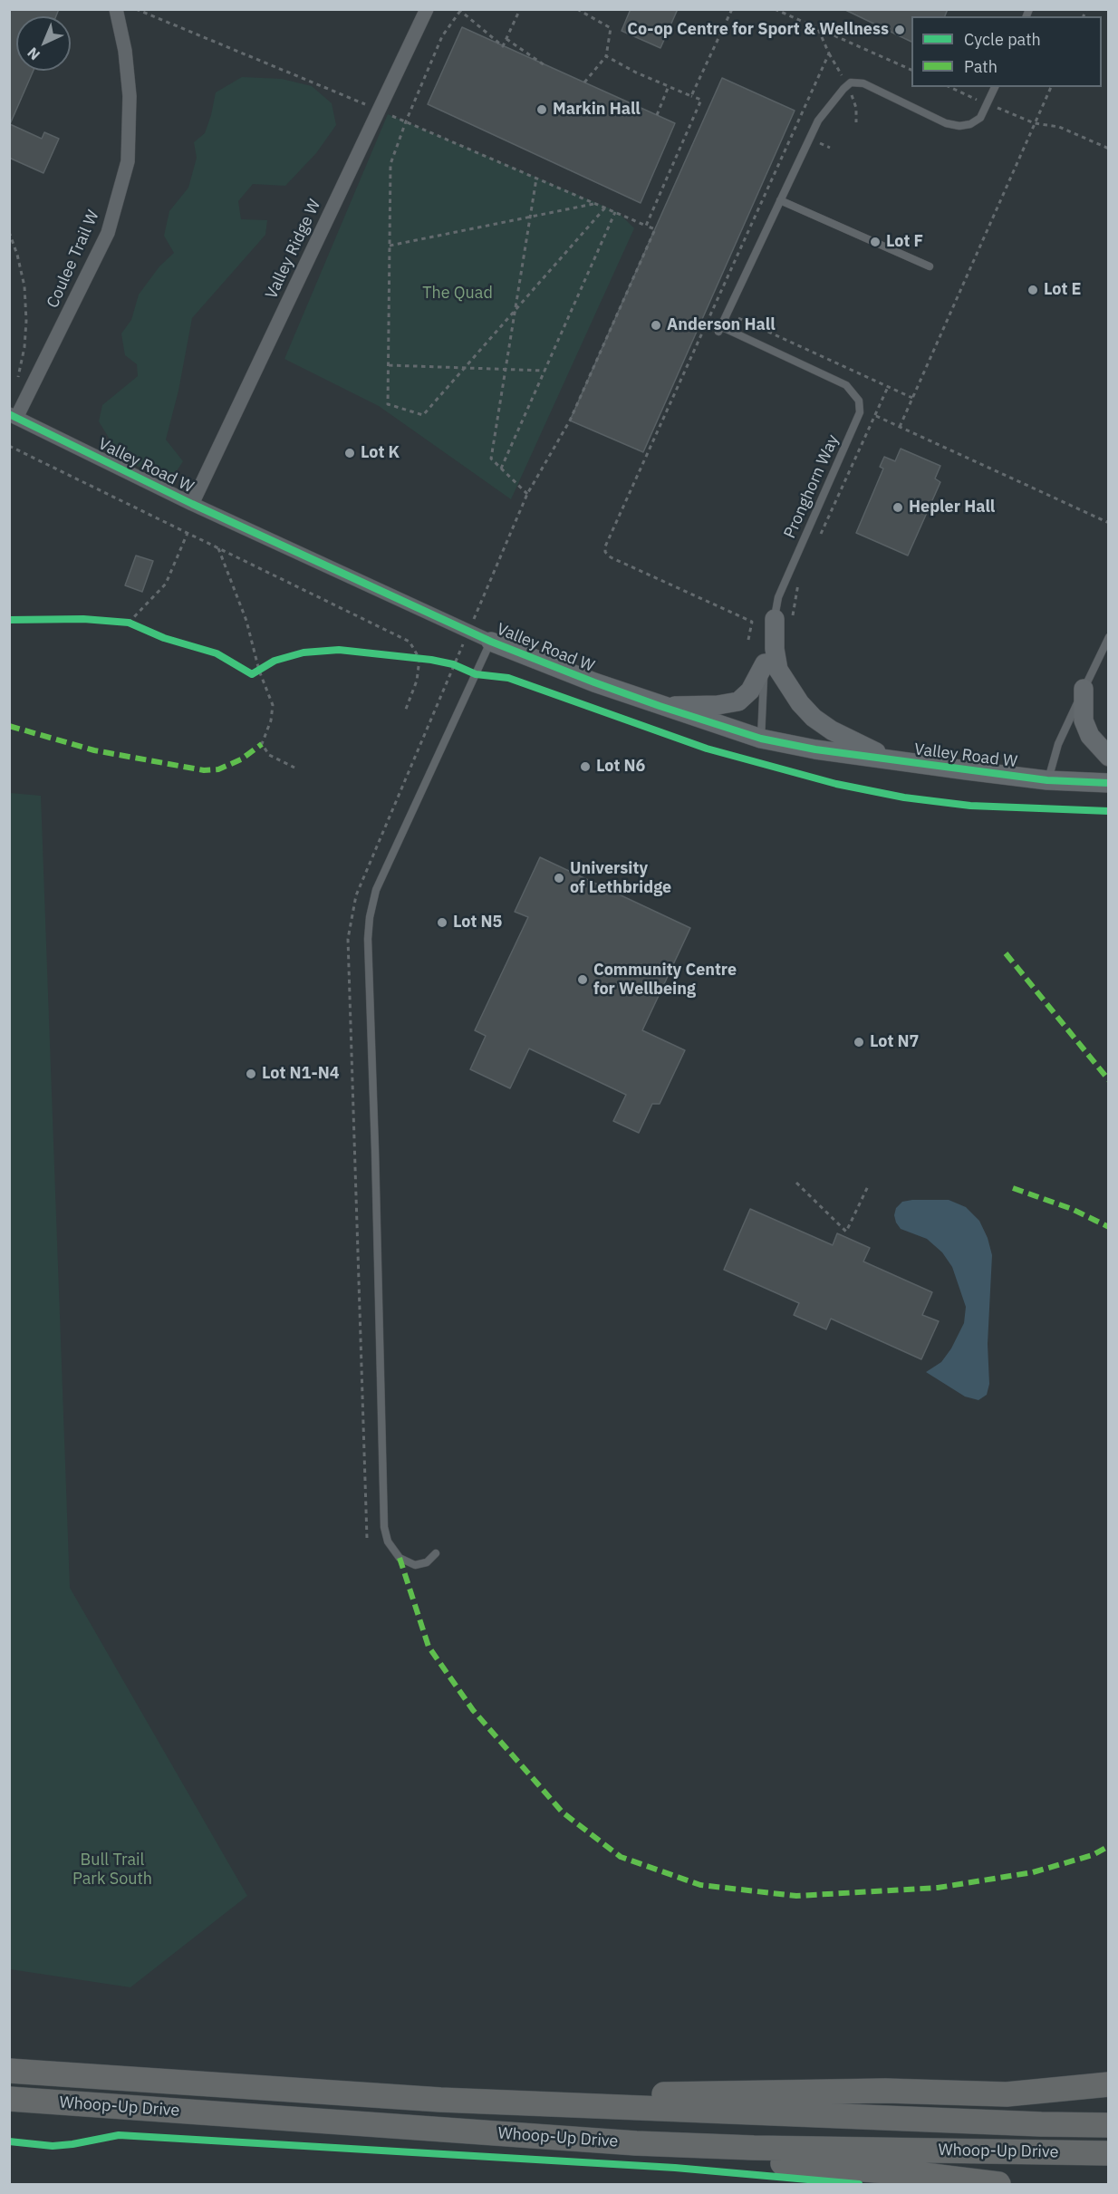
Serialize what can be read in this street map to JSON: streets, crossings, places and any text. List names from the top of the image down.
{
  "streets": {
    "highway": ["Whoop-Up Drive"],
    "street": ["Valley Ridge W", "Coulee Trail W", "Valley Road W"],
    "lane": ["Pronghorn Way"]
  },
  "crossings": [
    ["Valley Ridge W", "Valley Road W"],
    ["Coulee Trail W", "Valley Road W"],
    ["Valley Road W", "Pronghorn Way"]
  ],
  "parks": ["The Quad", "Bull Trail Park South"],
  "places": [
    "Co-op Centre for Sport & Wellness",
    "Markin Hall",
    "Lot F",
    "Lot E",
    "Anderson Hall",
    "Lot K",
    "Hepler Hall",
    "Lot N6",
    "University of Lethbridge",
    "Lot N5",
    "Community Centre for Wellbeing",
    "Lot N7",
    "Lot N1-N4"
  ],
  "legend": ["Cycle path", "Path"],
  "north": "bottom left"
}
